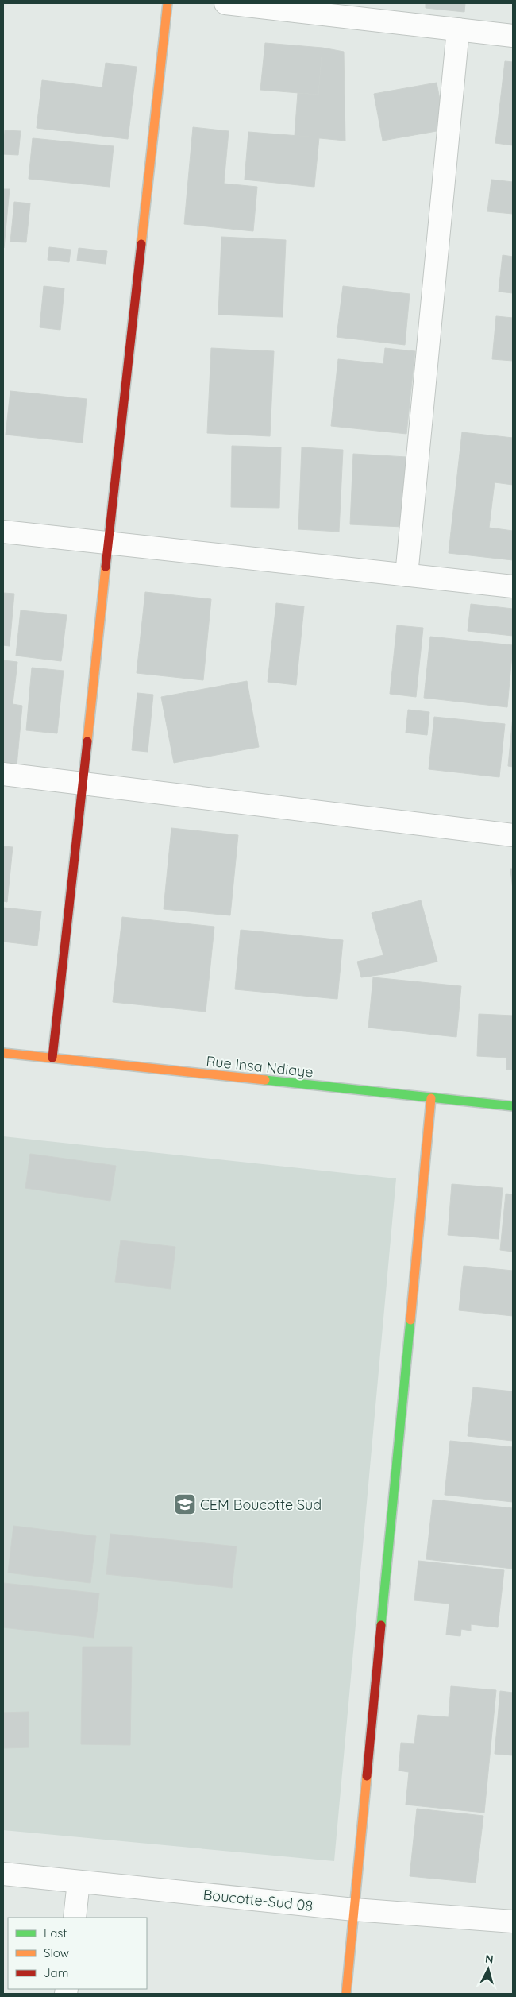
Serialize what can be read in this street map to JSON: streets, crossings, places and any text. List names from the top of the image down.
{
  "streets": {
    "street": ["Rue Insa Ndiaye", "Boucotte-Sud 08"]
  },
  "places": {
    "school or university": ["CEM Boucotte Sud"]
  },
  "legend": ["Fast", "Slow", "Jam"],
  "north": "top"
}
